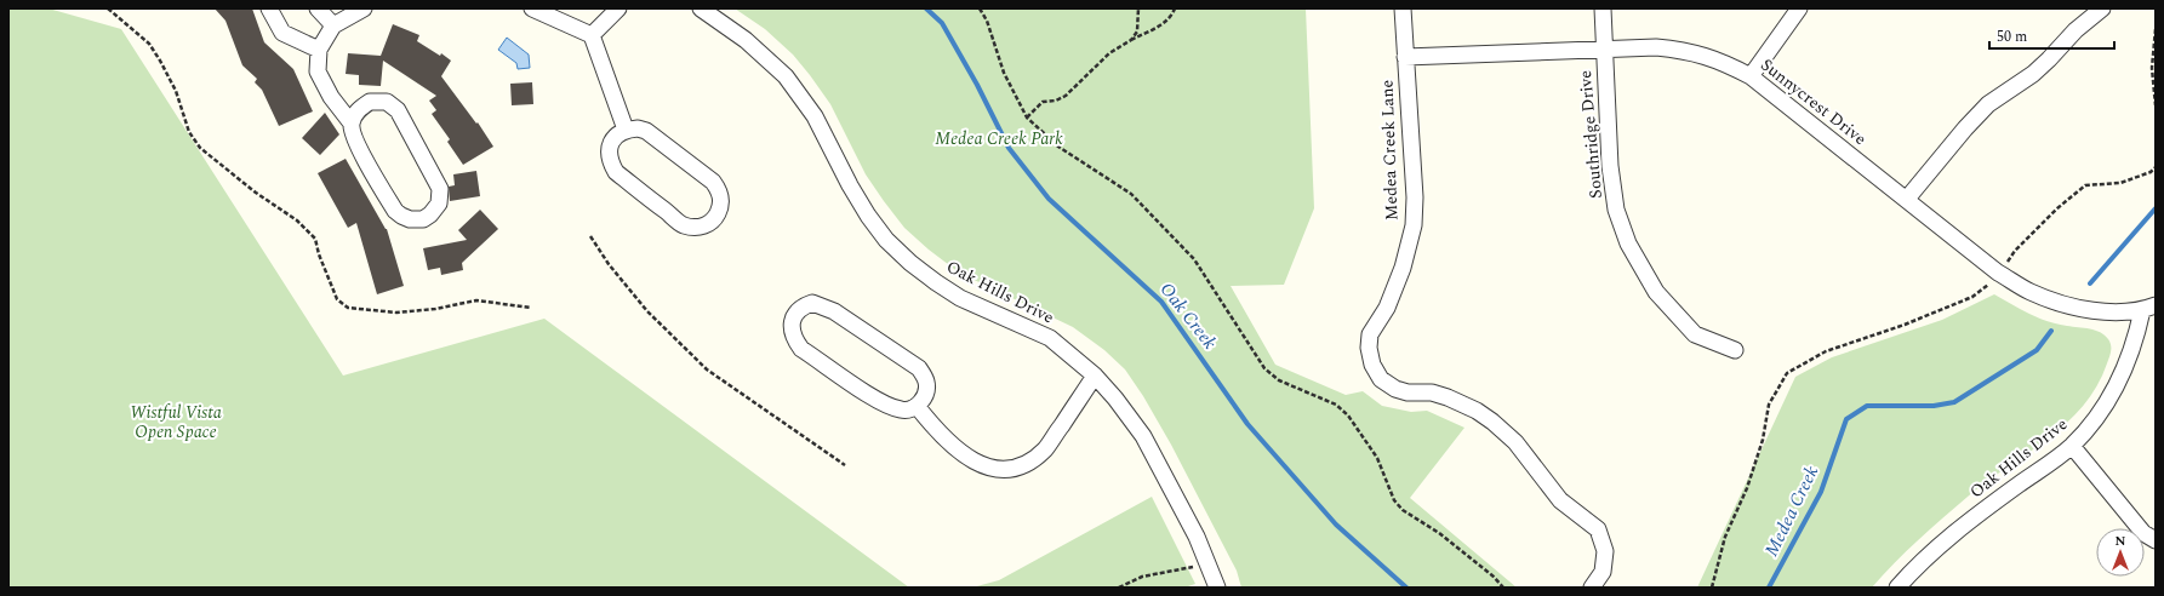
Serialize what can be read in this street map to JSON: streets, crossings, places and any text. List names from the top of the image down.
{
  "streets": {
    "street": [
      "Sunnycrest Drive",
      "Southridge Drive",
      "Medea Creek Lane",
      "Oak Hills Drive"
    ]
  },
  "crossings": [
    ["Sunnycrest Drive", "Southridge Drive"],
    ["Sunnycrest Drive", "Medea Creek Lane"],
    ["Sunnycrest Drive", "Oak Hills Drive"]
  ],
  "water": ["Oak Creek", "Medea Creek"],
  "parks": ["Medea Creek Park", "Wistful Vista Open Space"],
  "scale_bar": "50 m",
  "north": "top"
}
